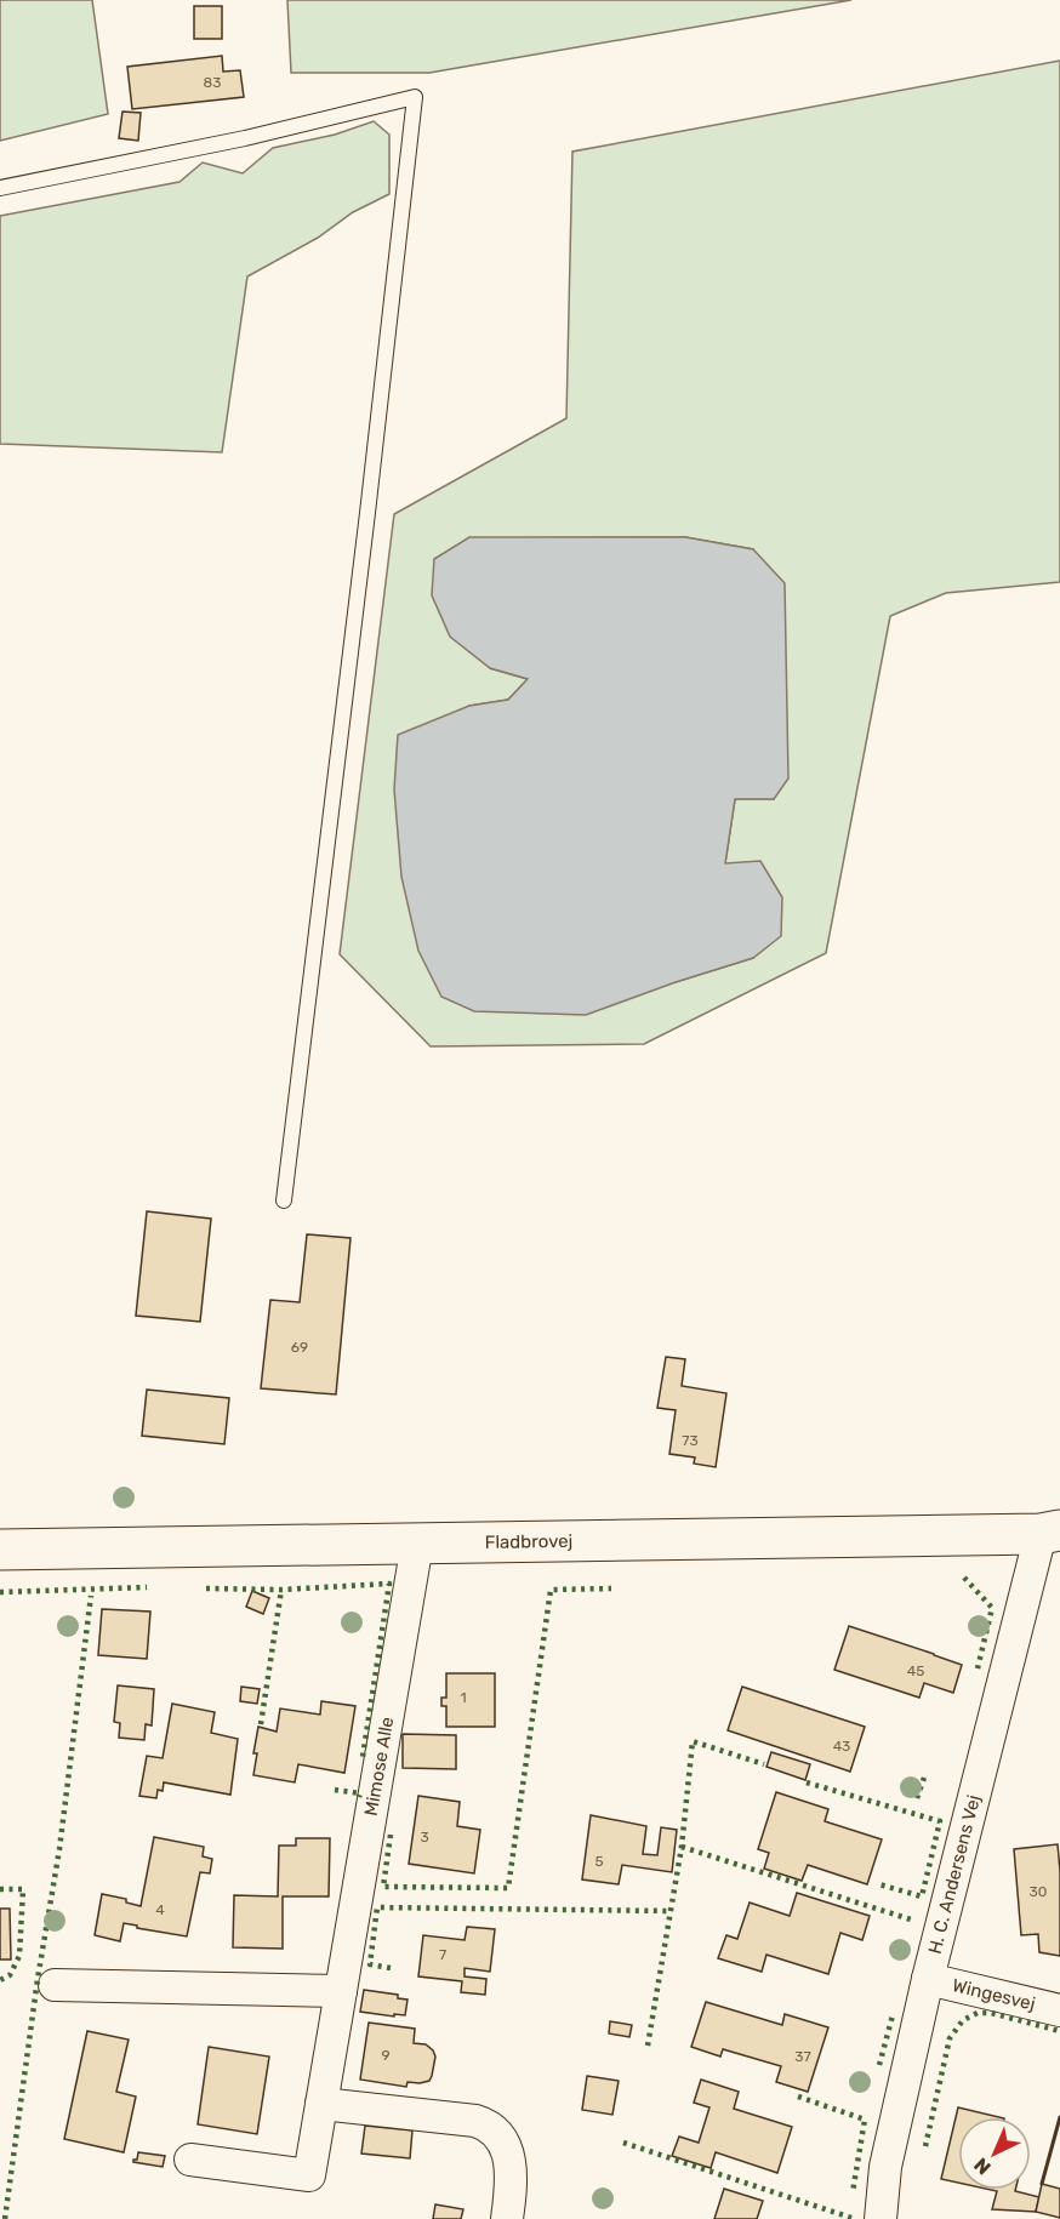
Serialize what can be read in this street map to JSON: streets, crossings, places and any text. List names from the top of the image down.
{
  "streets": {
    "main road": ["Fladbrovej"],
    "street": ["Mimose Alle", "H. C. Andersens Vej", "Wingesvej"]
  },
  "crossings": [
    ["Fladbrovej", "Mimose Alle"],
    ["Fladbrovej", "H. C. Andersens Vej"],
    ["H. C. Andersens Vej", "Wingesvej"]
  ],
  "house_numbers": [
    "83",
    "69",
    "73",
    "45",
    "1",
    "43",
    "3",
    "5",
    "30",
    "4",
    "7",
    "9",
    "37"
  ],
  "north": "bottom left"
}
